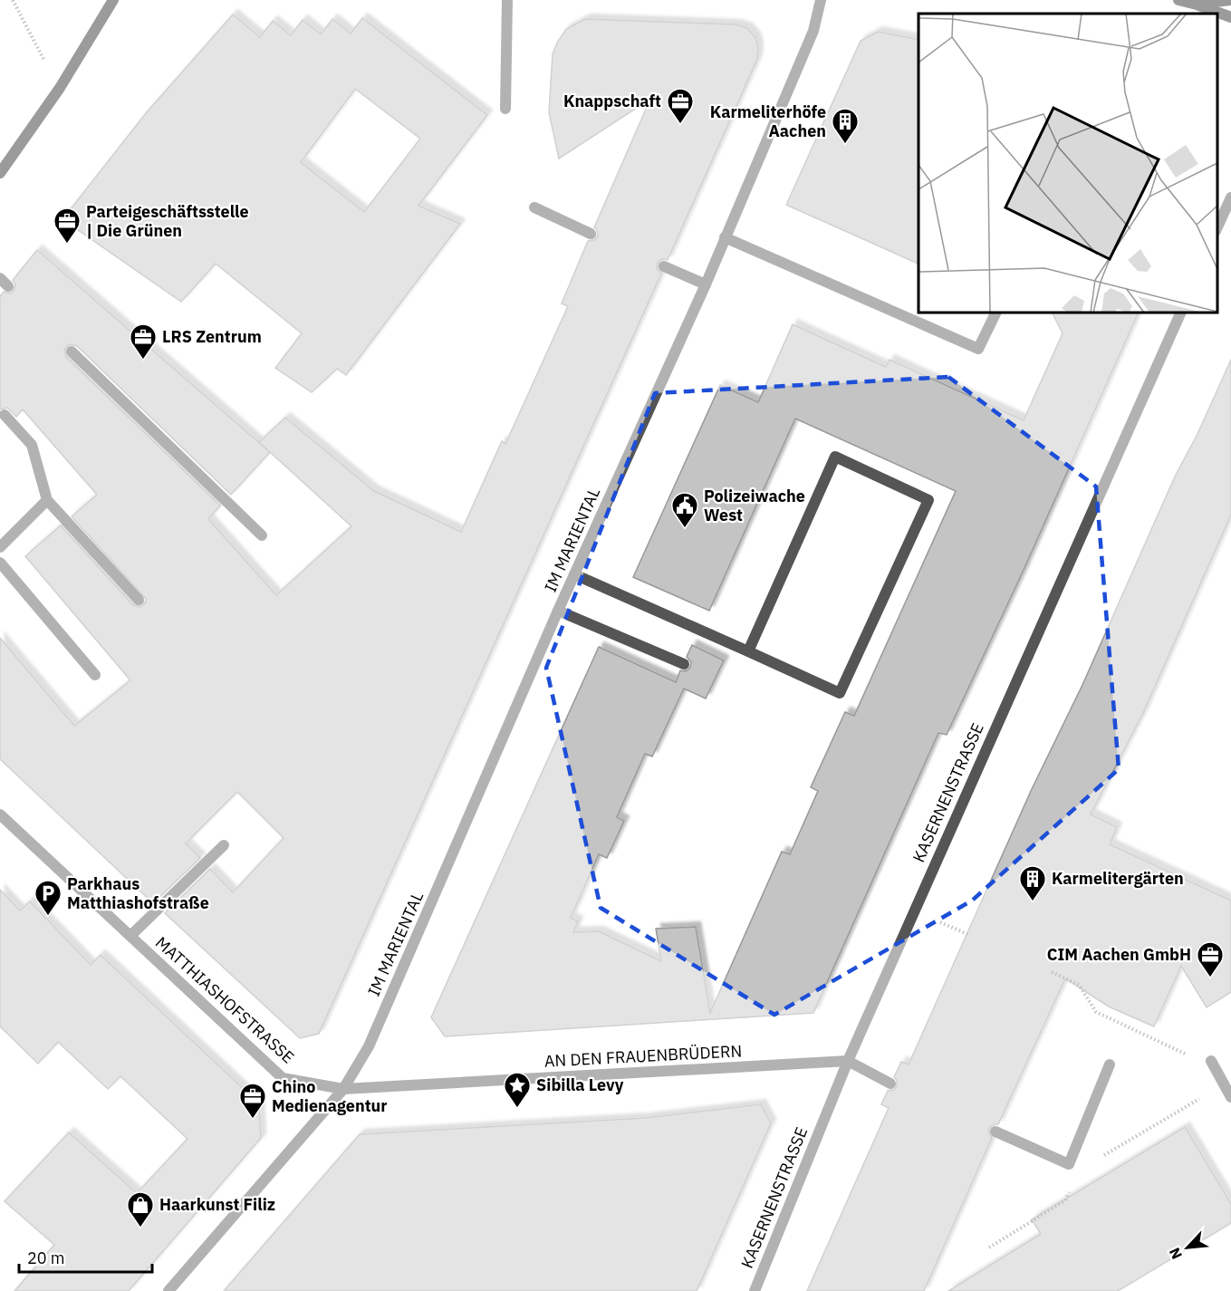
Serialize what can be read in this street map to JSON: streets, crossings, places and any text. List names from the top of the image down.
{
  "streets": {
    "street": [
      "IM MARIENTAL",
      "KASERNENSTRASSE",
      "MATTHIASHOFSTRASSE",
      "AN DEN FRAUENBRÜDERN"
    ]
  },
  "crossings": [
    ["IM MARIENTAL", "MATTHIASHOFSTRASSE"],
    ["IM MARIENTAL", "AN DEN FRAUENBRÜDERN"],
    ["KASERNENSTRASSE", "AN DEN FRAUENBRÜDERN"],
    ["MATTHIASHOFSTRASSE", "AN DEN FRAUENBRÜDERN"]
  ],
  "places": {
    "office": [
      "Knappschaft",
      "Parteigeschäftsstelle | Die Grünen",
      "LRS Zentrum",
      "CIM Aachen GmbH",
      "Chino Medienagentur"
    ],
    "building": ["Karmeliterhöfe Aachen", "Karmelitergärten"],
    "public building": ["Polizeiwache West"],
    "parking": ["Parkhaus Matthiashofstraße"],
    "place": ["Sibilla Levy"],
    "shop": ["Haarkunst Filiz"]
  },
  "scale_bar": "20 m",
  "north": "bottom left"
}
